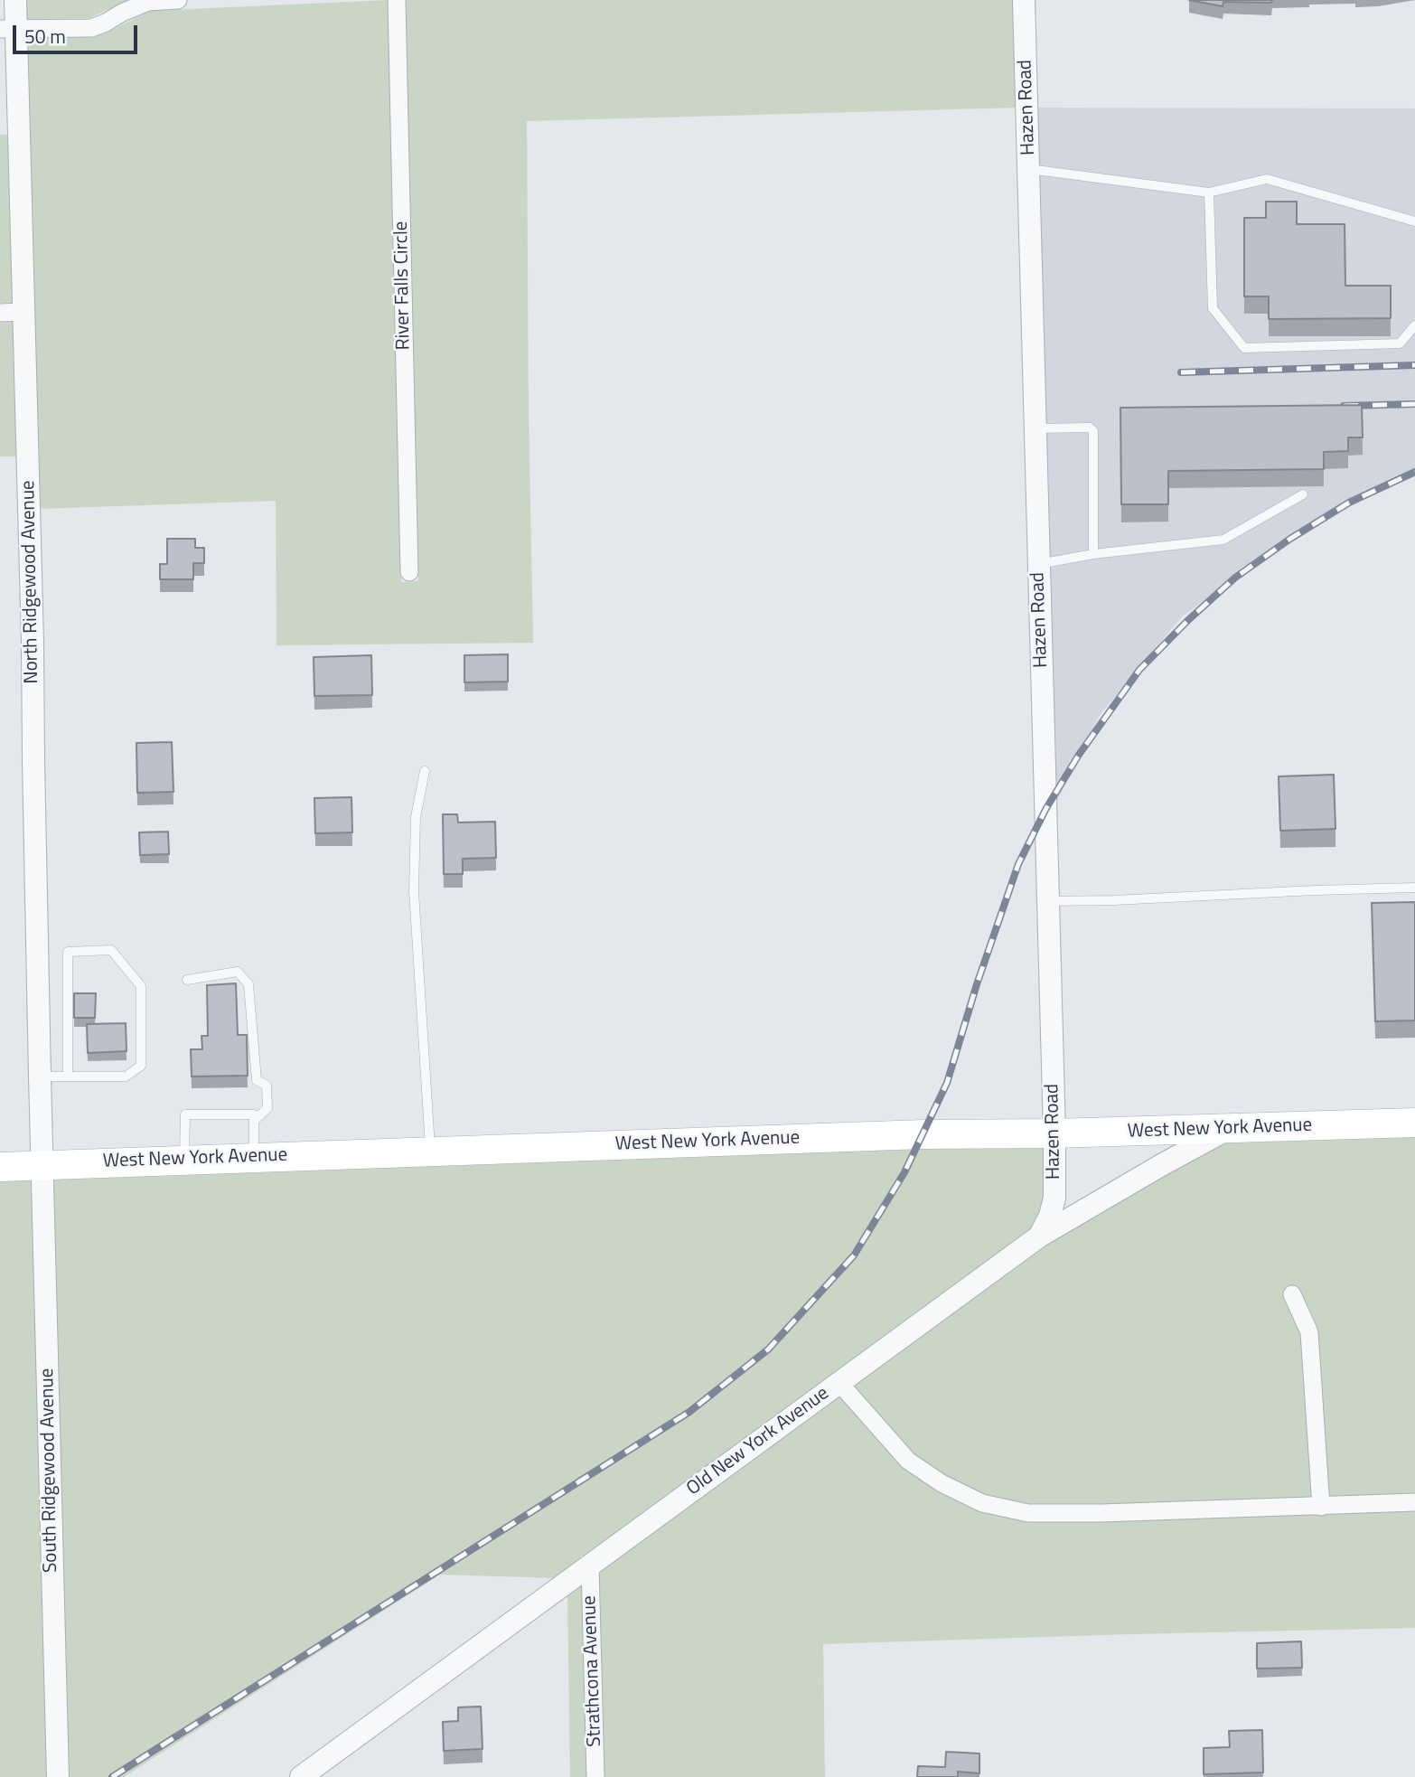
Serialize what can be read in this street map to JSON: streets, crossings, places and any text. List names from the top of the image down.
{
  "streets": {
    "main road": ["West New York Avenue"],
    "street": [
      "Hazen Road",
      "River Falls Circle",
      "North Ridgewood Avenue",
      "Old New York Avenue",
      "South Ridgewood Avenue",
      "Strathcona Avenue"
    ]
  },
  "crossings": [
    ["Hazen Road", "West New York Avenue"],
    ["Hazen Road", "Old New York Avenue"],
    ["North Ridgewood Avenue", "West New York Avenue"],
    ["North Ridgewood Avenue", "South Ridgewood Avenue"],
    ["West New York Avenue", "Old New York Avenue"],
    ["West New York Avenue", "South Ridgewood Avenue"],
    ["Old New York Avenue", "Strathcona Avenue"]
  ],
  "scale_bar": "50 m"
}
